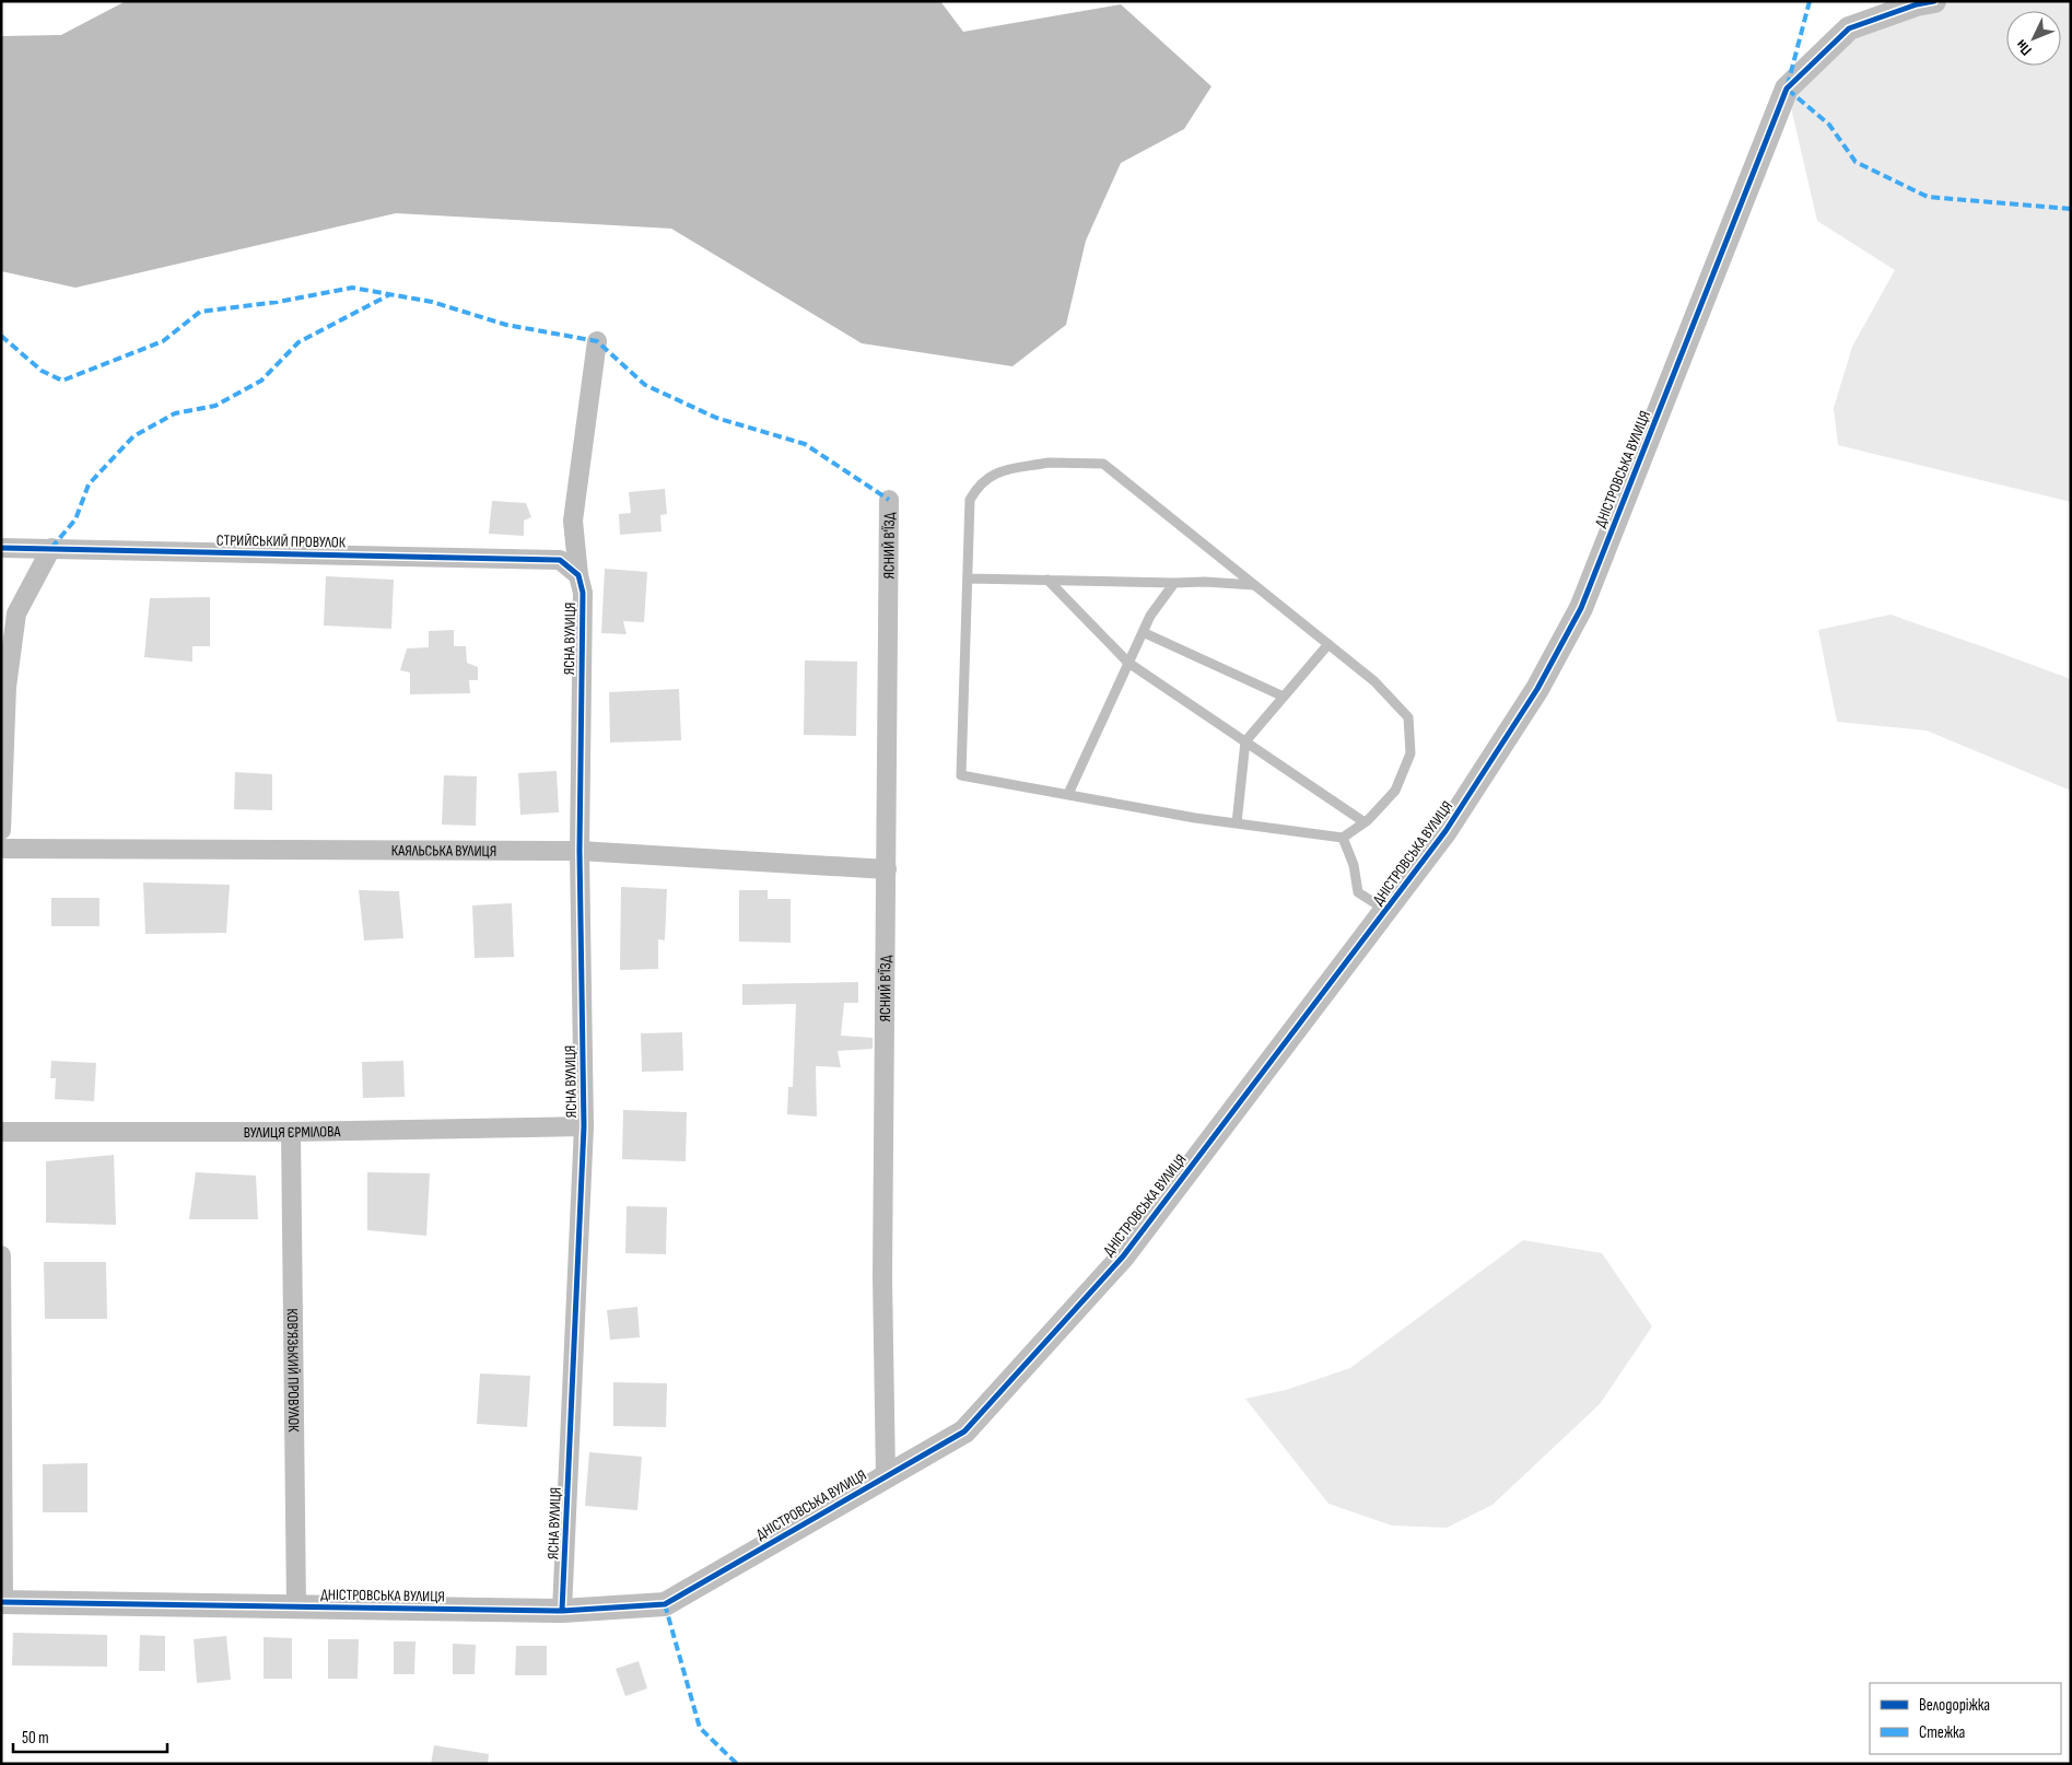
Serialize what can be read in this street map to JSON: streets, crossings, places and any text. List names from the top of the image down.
{
  "streets": {
    "street": [
      "ДНІСТРОВСЬКА ВУЛИЦЯ",
      "СТРИЙСЬКИЙ ПРОВУЛОК",
      "ЯСНИЙ В'ЇЗД",
      "ЯСНА ВУЛИЦЯ",
      "КАЯЛЬСЬКА ВУЛИЦЯ",
      "ВУЛИЦЯ ЄРМІЛОВА",
      "КОВ'ЯЗЬКИЙ ПРОВУЛОК"
    ]
  },
  "crossings": [
    ["ДНІСТРОВСЬКА ВУЛИЦЯ", "ЯСНИЙ В'ЇЗД"],
    ["ДНІСТРОВСЬКА ВУЛИЦЯ", "ЯСНА ВУЛИЦЯ"],
    ["ДНІСТРОВСЬКА ВУЛИЦЯ", "КОВ'ЯЗЬКИЙ ПРОВУЛОК"],
    ["СТРИЙСЬКИЙ ПРОВУЛОК", "ЯСНА ВУЛИЦЯ"],
    ["ЯСНИЙ В'ЇЗД", "КАЯЛЬСЬКА ВУЛИЦЯ"],
    ["ЯСНА ВУЛИЦЯ", "КАЯЛЬСЬКА ВУЛИЦЯ"],
    ["ЯСНА ВУЛИЦЯ", "ВУЛИЦЯ ЄРМІЛОВА"],
    ["ВУЛИЦЯ ЄРМІЛОВА", "КОВ'ЯЗЬКИЙ ПРОВУЛОК"]
  ],
  "legend": ["Велодоріжка", "Стежка"],
  "scale_bar": "50 m",
  "north": "bottom left"
}
